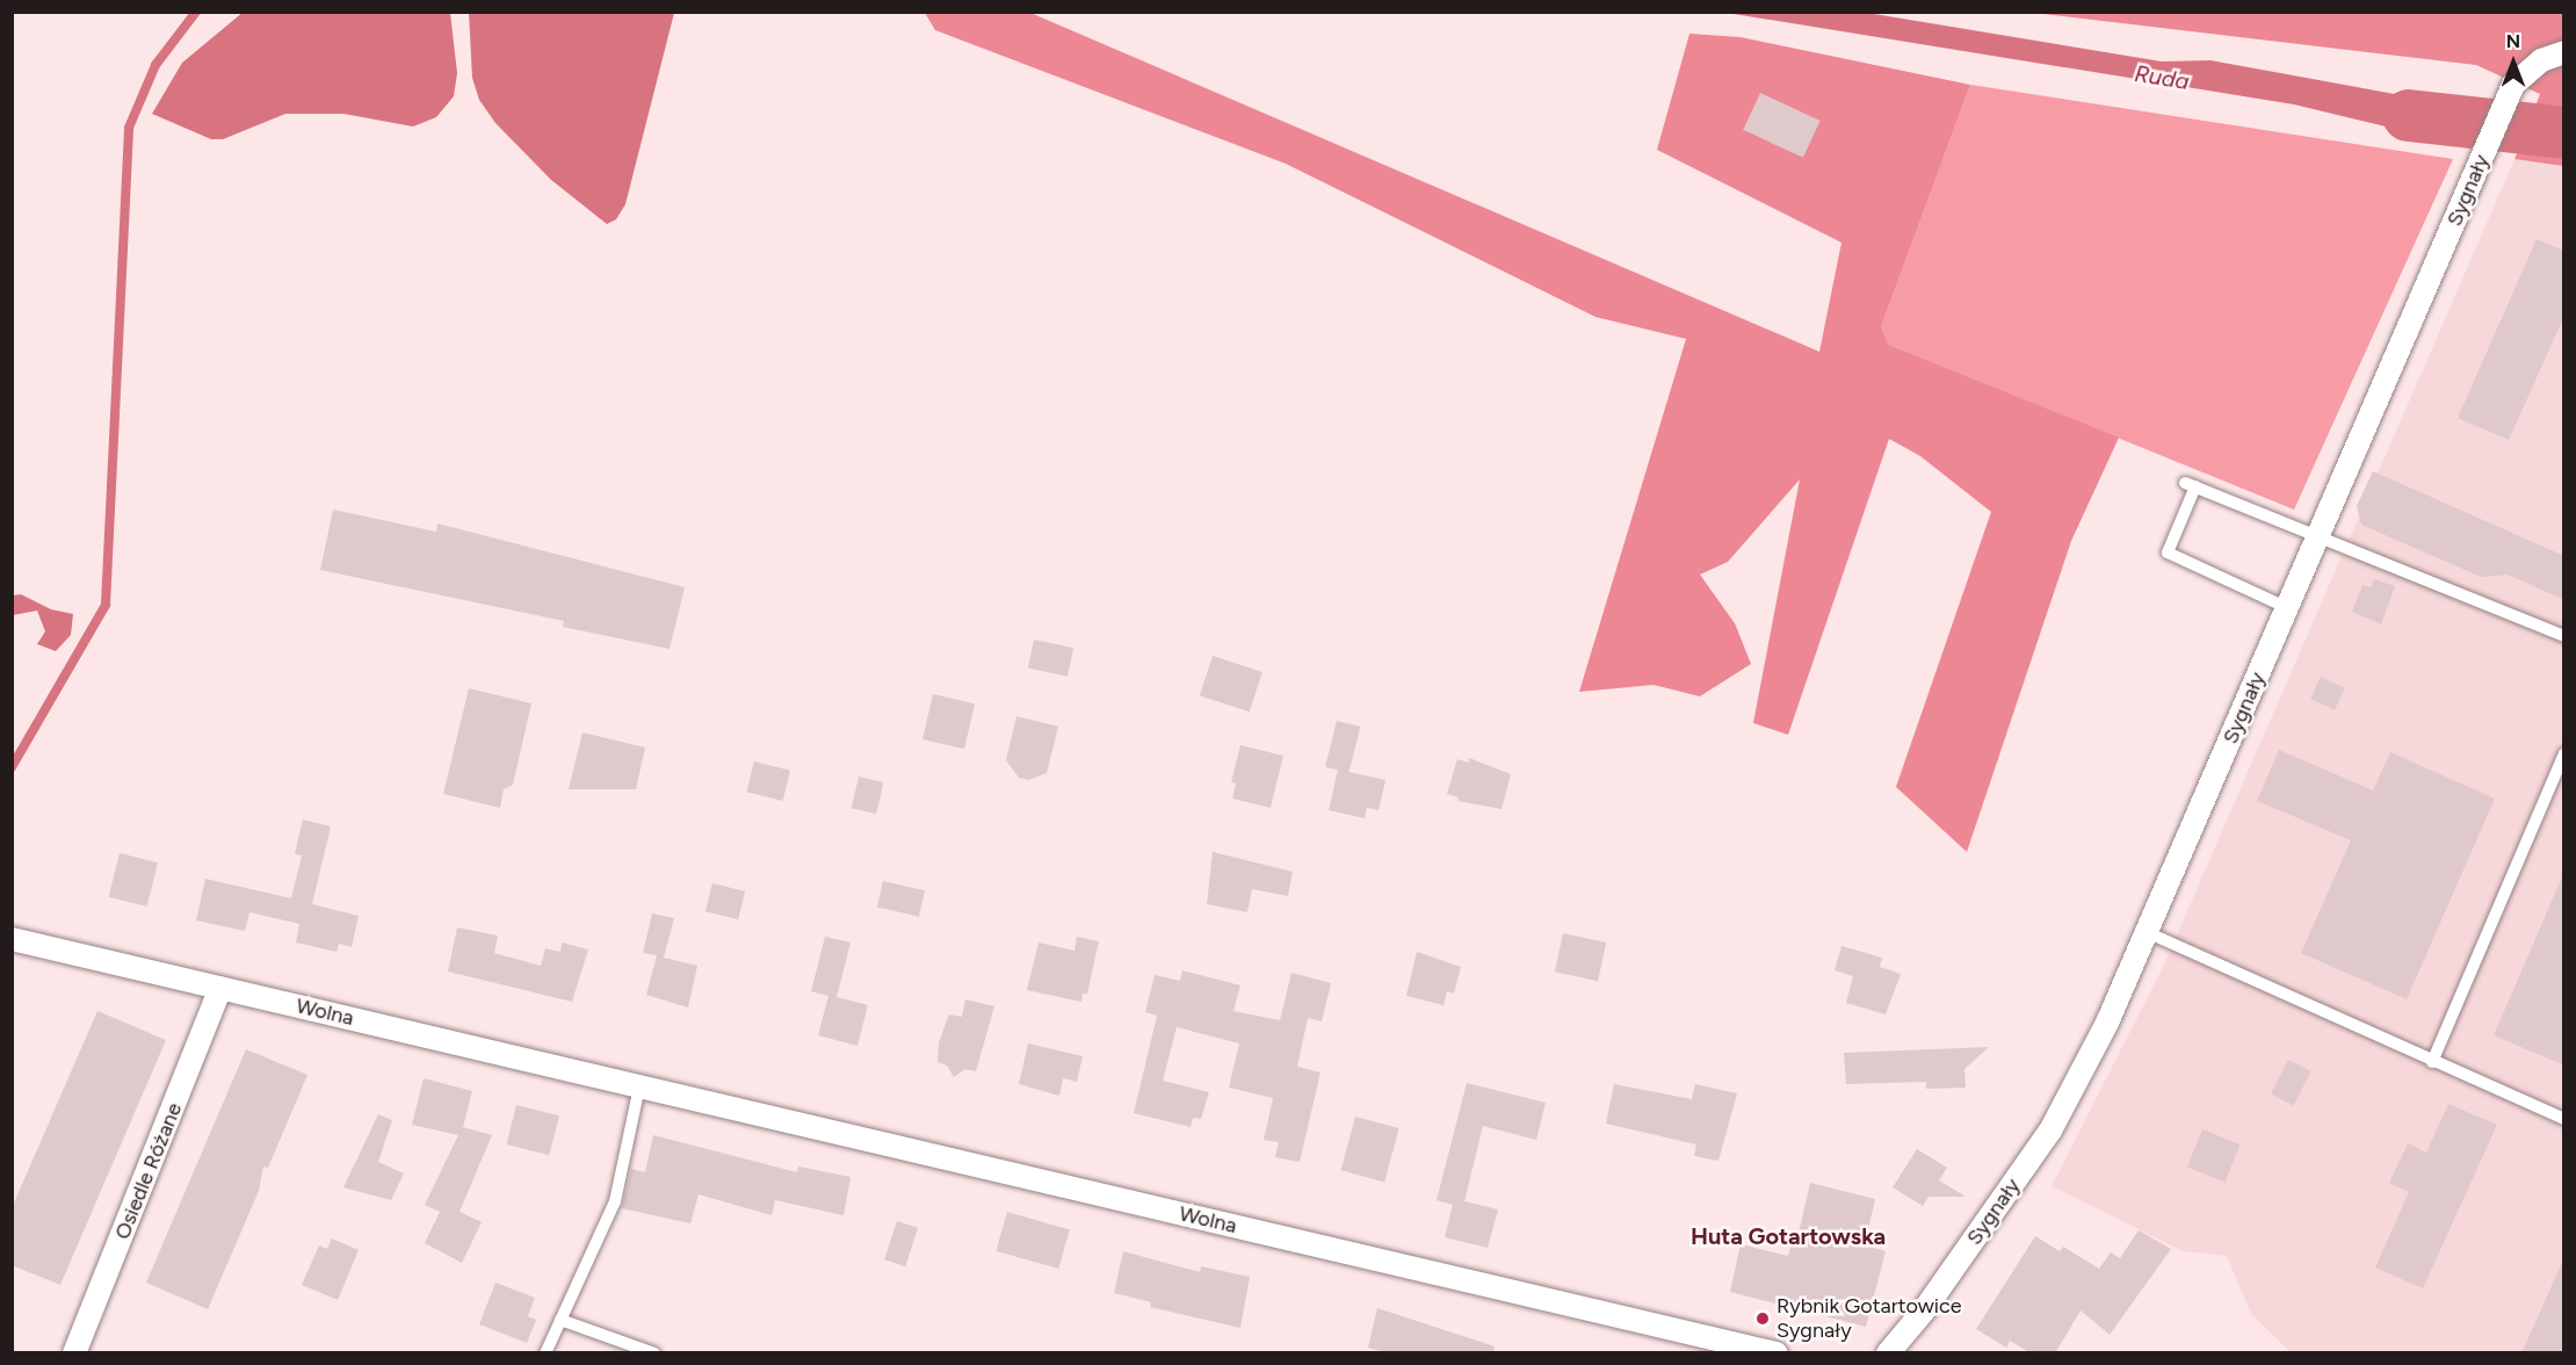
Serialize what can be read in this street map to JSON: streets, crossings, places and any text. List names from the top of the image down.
{
  "streets": {
    "street": ["Sygnały", "Wolna", "Osiedle Różane"]
  },
  "crossings": [
    ["Wolna", "Osiedle Różane"]
  ],
  "districts": ["Huta Gotartowska"],
  "water": ["Ruda"],
  "places": ["Rybnik Gotartowice Sygnały"],
  "north": "top"
}
